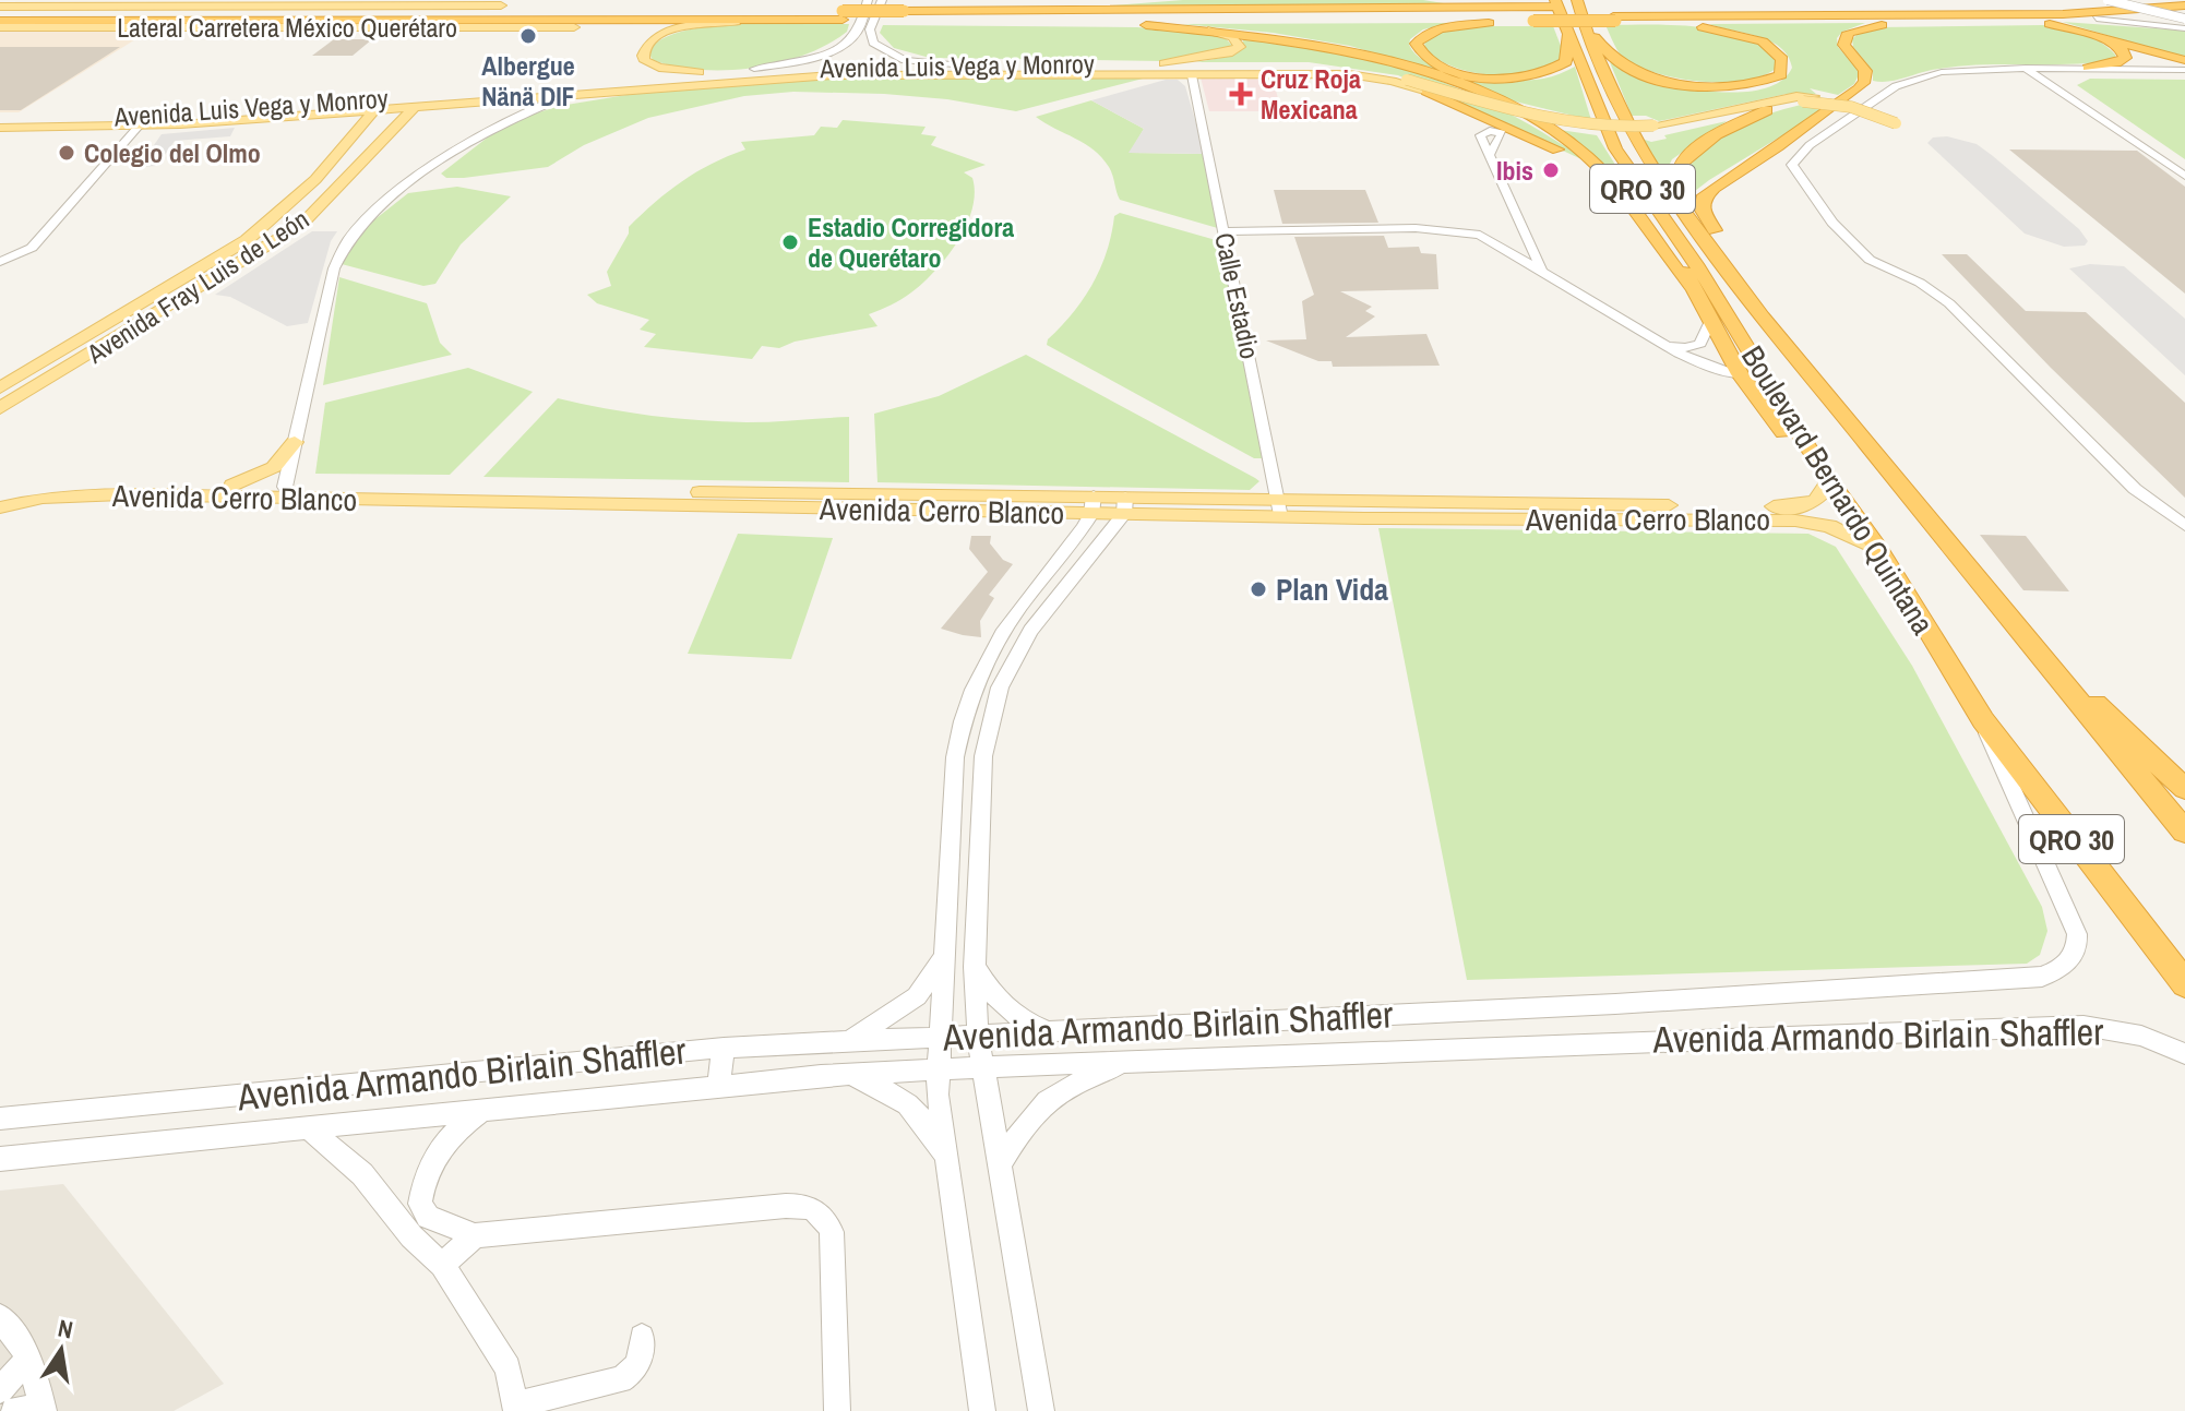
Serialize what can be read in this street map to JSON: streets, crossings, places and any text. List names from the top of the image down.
{
  "streets": {
    "highway": ["QRO 30", "Boulevard Bernardo Quintana"],
    "main road": [
      "Lateral Carretera México Querétaro",
      "Avenida Luis Vega y Monroy",
      "Avenida Fray Luis de León",
      "Avenida Cerro Blanco"
    ],
    "street": ["Calle Estadio", "Avenida Armando Birlain Shaffler"]
  },
  "crossings": [
    ["Avenida Luis Vega y Monroy", "Avenida Fray Luis de León"],
    ["Avenida Luis Vega y Monroy", "Calle Estadio"],
    ["Calle Estadio", "Avenida Cerro Blanco"],
    ["Boulevard Bernardo Quintana", "Avenida Cerro Blanco"],
    ["Boulevard Bernardo Quintana", "Avenida Armando Birlain Shaffler"]
  ],
  "places": {
    "other": [
      "Albergue Nänä DIF",
      "Colegio del Olmo",
      "Ibis",
      "Estadio Corregidora de Querétaro",
      "Plan Vida"
    ],
    "health": ["Cruz Roja Mexicana"]
  },
  "north": "top"
}
